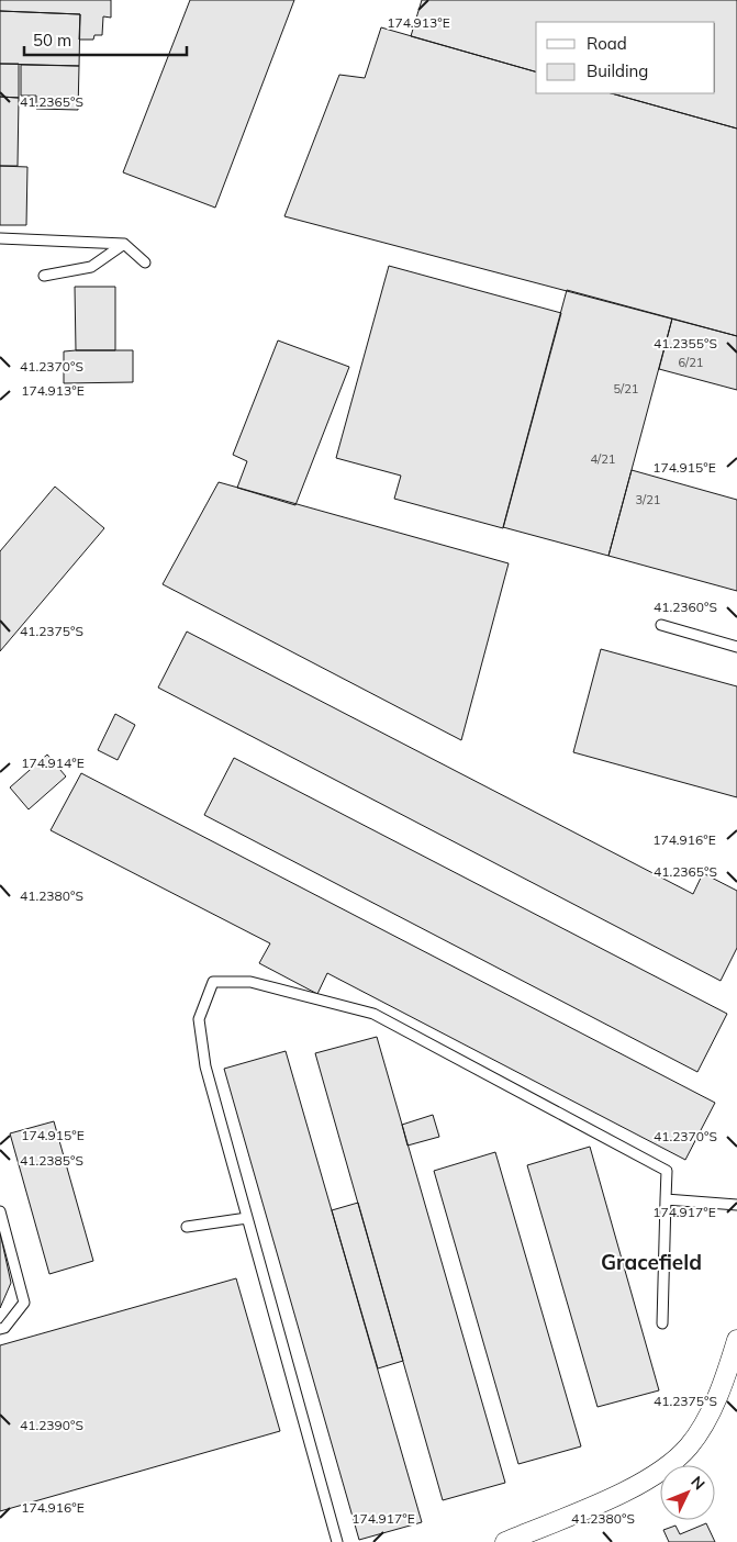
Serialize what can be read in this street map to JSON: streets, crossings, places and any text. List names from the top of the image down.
{
  "districts": ["Gracefield"],
  "house_numbers": [
    "6/21",
    "5/21",
    "4/21",
    "3/21"
  ],
  "legend": ["Road", "Building"],
  "scale_bar": "50 m",
  "north": "top right",
  "coordinates": [
    "174.913°E",
    "41.2365°S",
    "41.2355°S",
    "41.2370°S",
    "174.915°E",
    "41.2360°S",
    "41.2375°S",
    "174.914°E",
    "174.916°E",
    "41.2380°S",
    "41.2385°S",
    "174.917°E",
    "41.2390°S"
  ]
}
